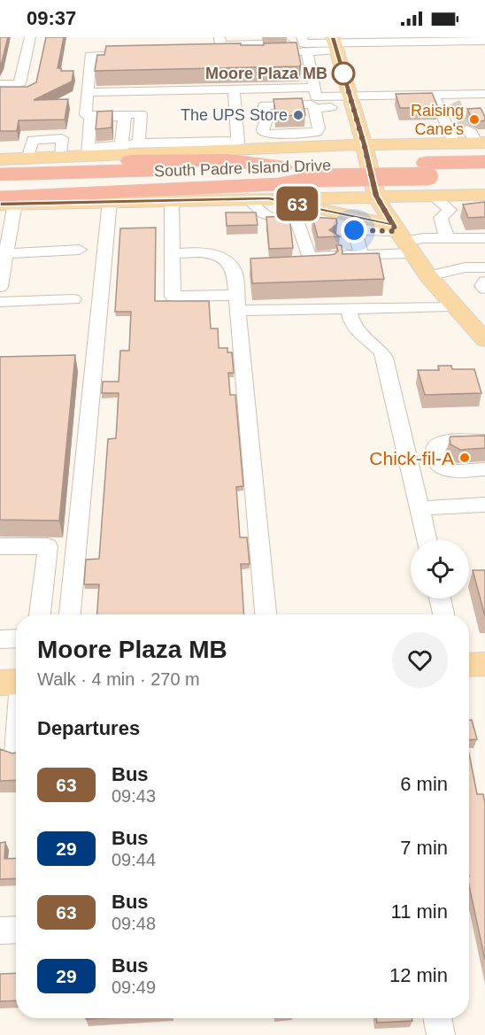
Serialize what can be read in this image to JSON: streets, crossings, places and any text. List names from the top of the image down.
{
  "streets": {
    "highway": ["South Padre Island Drive"]
  },
  "places": [
    "Moore Plaza MB",
    "The UPS Store",
    "Raising Cane's",
    "Chick-fil-A"
  ],
  "lines": ["bus line 63"],
  "page": {
    "status": "09:37",
    "on_map": "63",
    "heading": [
      ["Moore Plaza MB", "Walk · 4 min · 270 m"],
      "Departures"
    ],
    "list": [
      {
        "mark": "63",
        "name": "Bus",
        "note": "09:43",
        "value": "6 min"
      },
      {
        "mark": "29",
        "name": "Bus",
        "note": "09:44",
        "value": "7 min"
      },
      {
        "mark": "63",
        "name": "Bus",
        "note": "09:48",
        "value": "11 min"
      },
      {
        "mark": "29",
        "name": "Bus",
        "note": "09:49",
        "value": "12 min"
      }
    ]
  }
}
